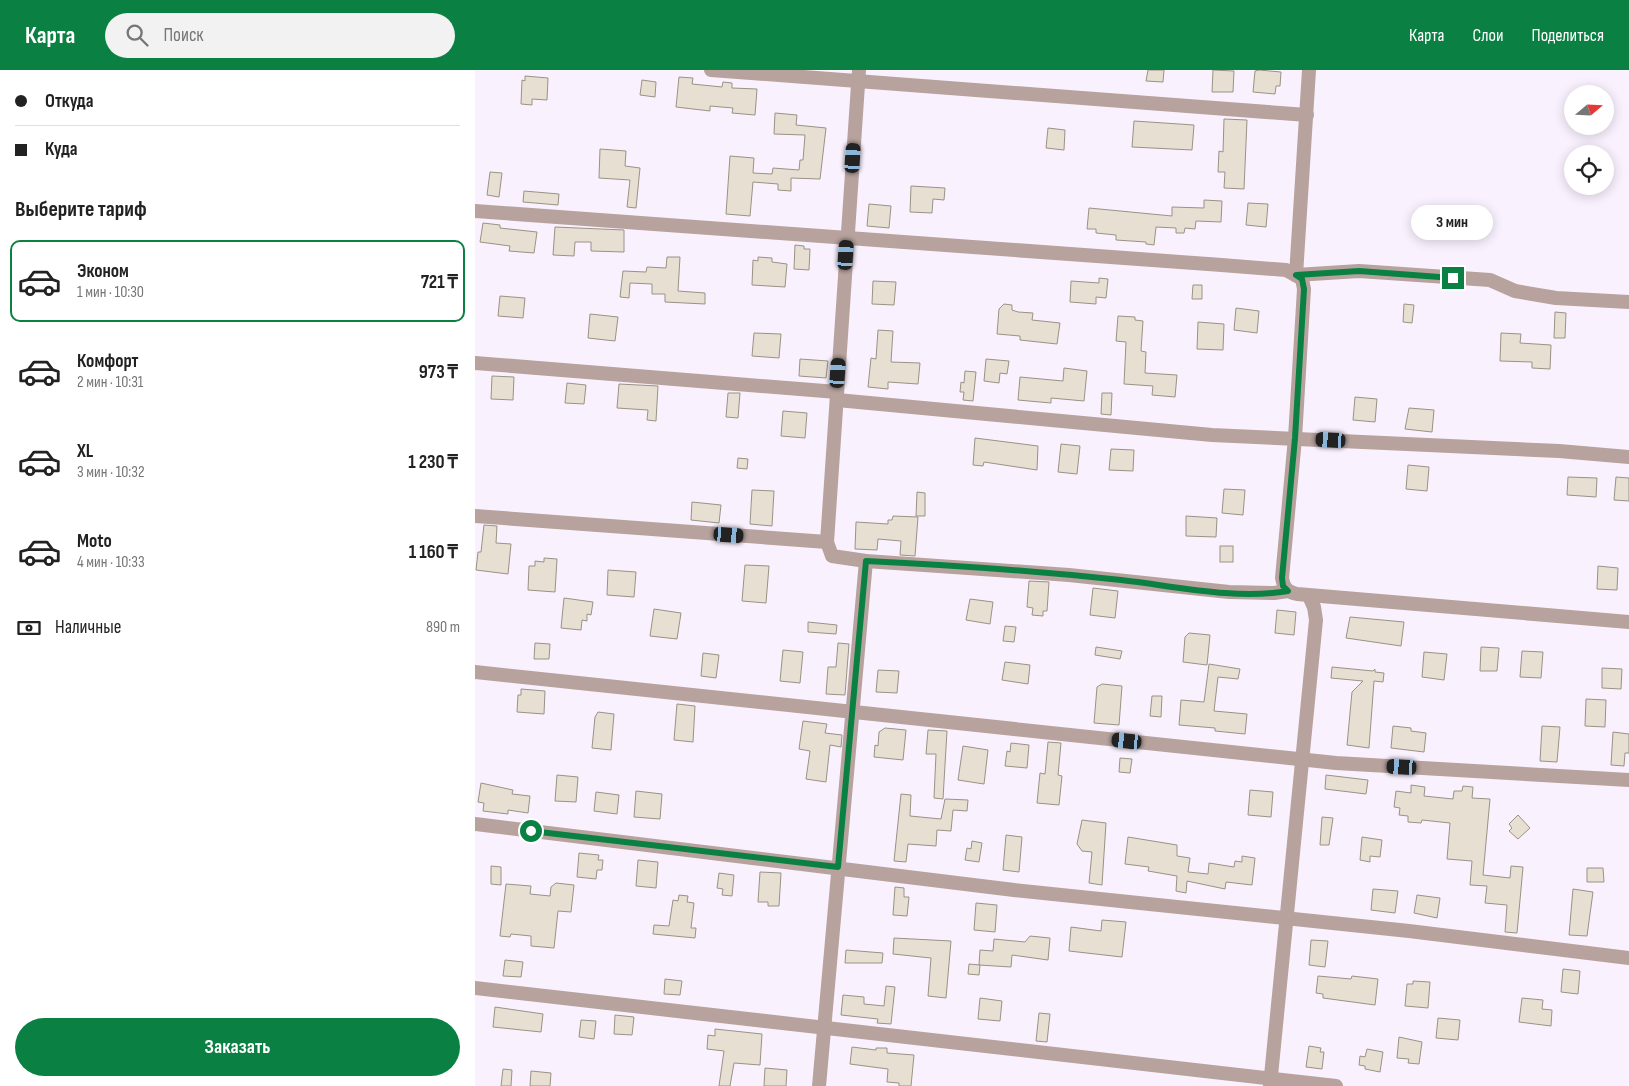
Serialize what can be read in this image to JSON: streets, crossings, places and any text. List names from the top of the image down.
{
  "north": "right",
  "page": {
    "header": "Карта",
    "search": "Поиск",
    "nav": ["Карта", "Слои", "Поделиться"],
    "banner": ["Откуда", "Куда"],
    "heading": "Выберите тариф",
    "bubble": "3 мин",
    "list": [
      {
        "name": "Эконом",
        "note": "1 мин · 10:30",
        "value": "721 ₸"
      },
      {
        "name": "Комфорт",
        "note": "2 мин · 10:31",
        "value": "973 ₸"
      },
      {
        "name": "XL",
        "note": "3 мин · 10:32",
        "value": "1 230 ₸"
      },
      {
        "name": "Moto",
        "note": "4 мин · 10:33",
        "value": "1 160 ₸"
      }
    ],
    "pay": ["Наличные", "890 m"],
    "buttons": "Заказать"
  }
}
